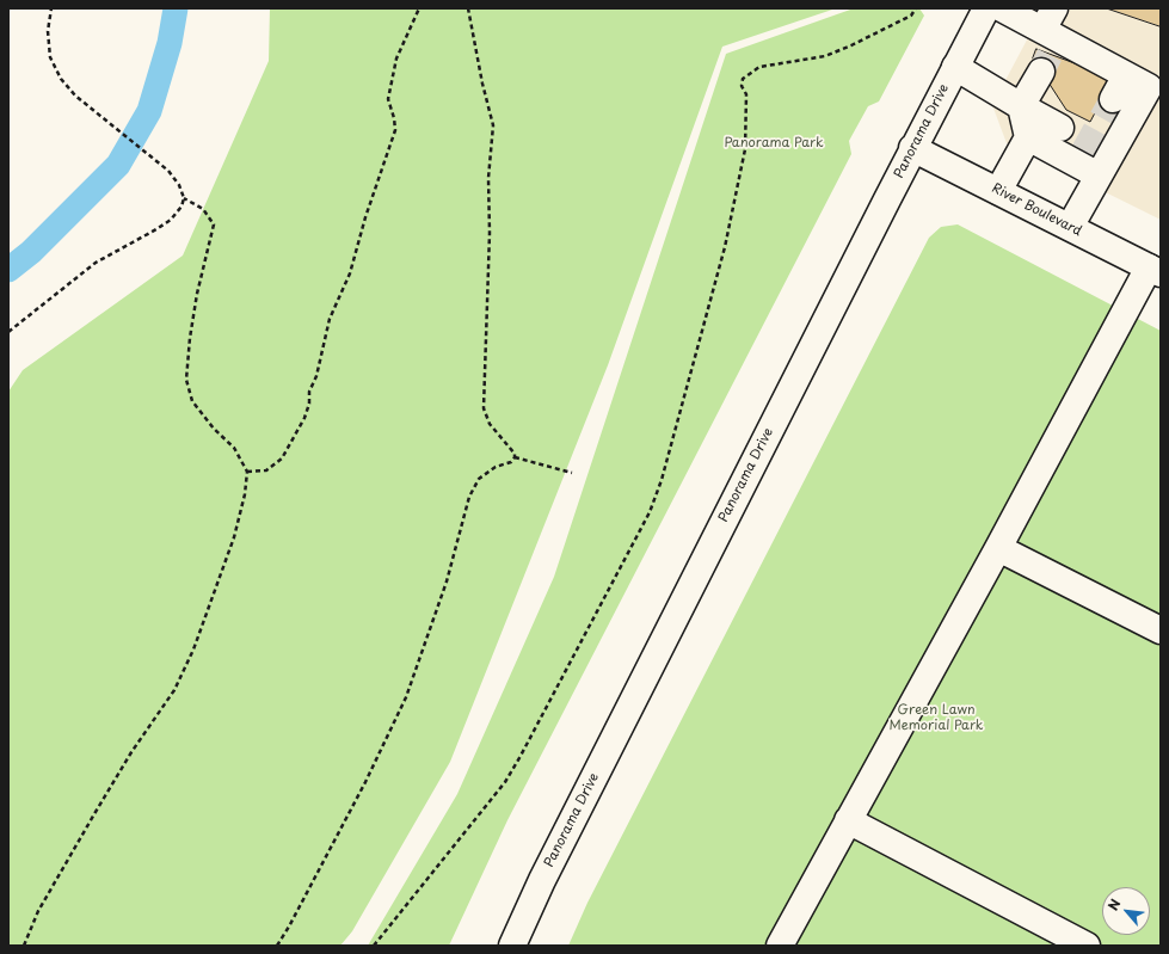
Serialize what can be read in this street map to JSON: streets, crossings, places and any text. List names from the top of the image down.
{
  "streets": {
    "main road": ["Panorama Drive", "River Boulevard"]
  },
  "crossings": [
    ["Panorama Drive", "River Boulevard"]
  ],
  "parks": ["Panorama Park", "Green Lawn Memorial Park"],
  "north": "top left"
}
